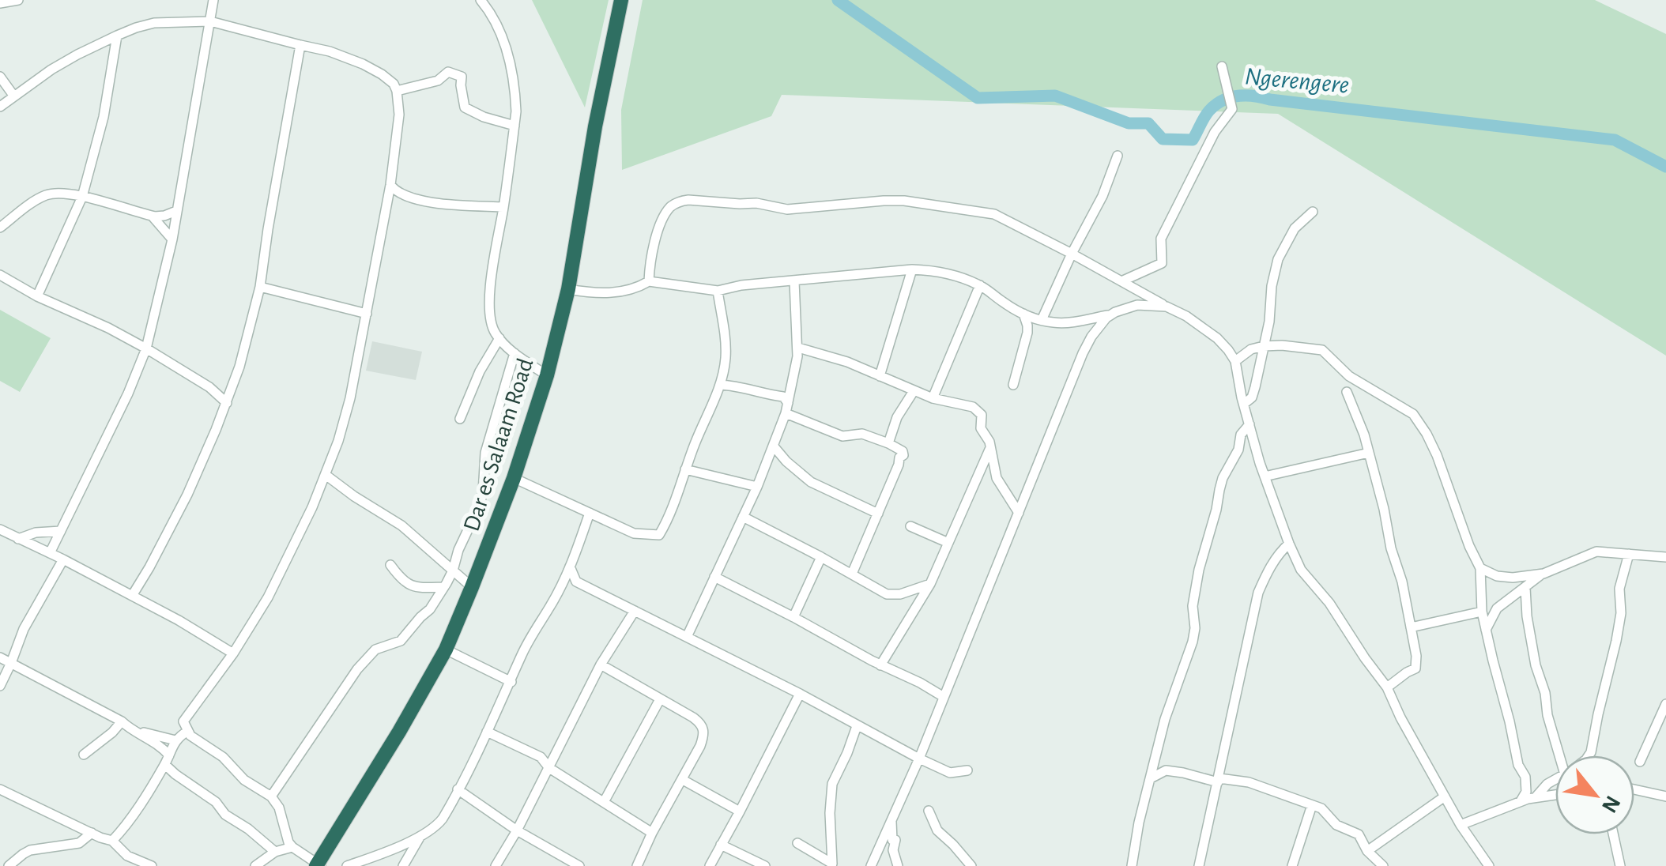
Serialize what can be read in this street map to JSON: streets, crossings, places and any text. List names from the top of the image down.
{
  "streets": {
    "highway": ["Dar es Salaam Road"]
  },
  "water": ["Ngerengere"],
  "north": "bottom right"
}
